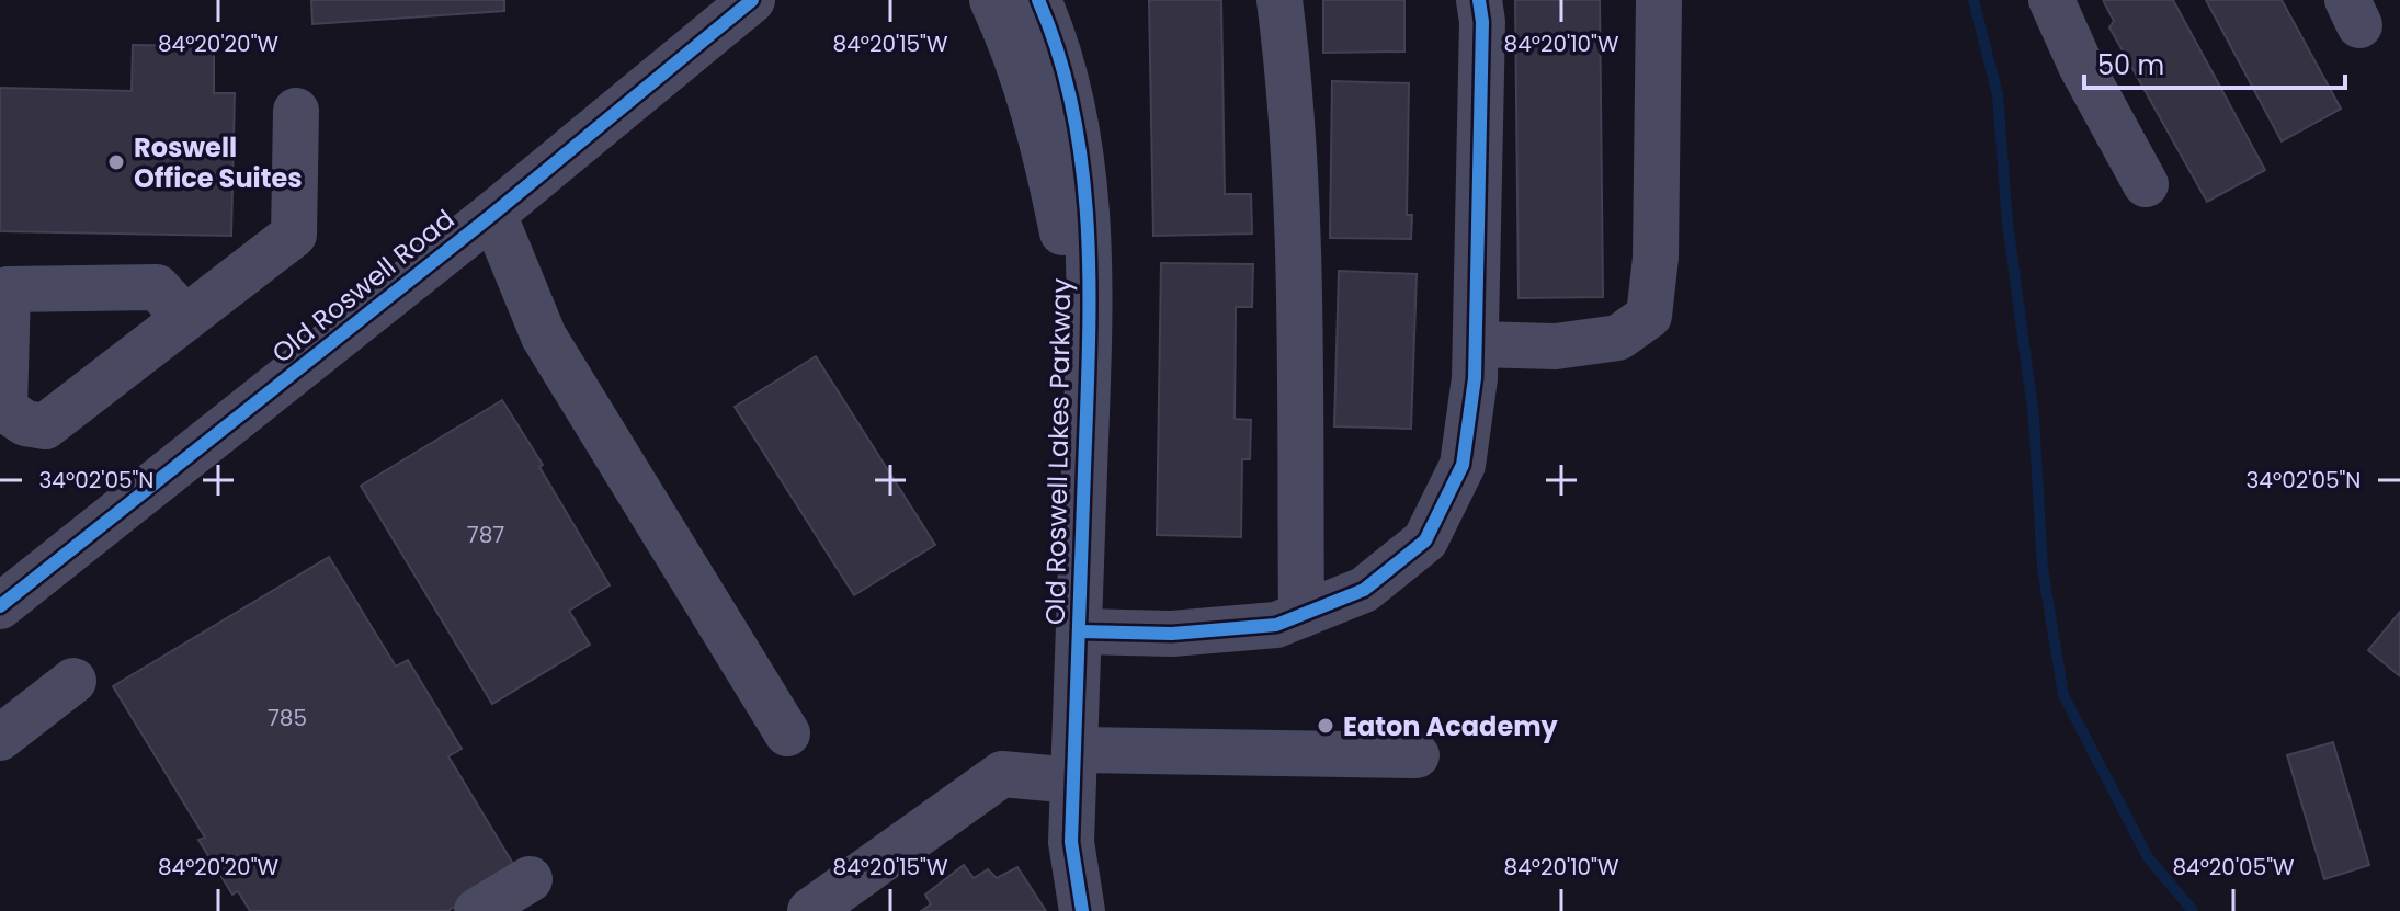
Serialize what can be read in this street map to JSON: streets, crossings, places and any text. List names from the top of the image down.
{
  "streets": {
    "street": ["Old Roswell Road", "Old Roswell Lakes Parkway"]
  },
  "places": ["Roswell Office Suites", "Eaton Academy"],
  "house_numbers": ["787", "785"],
  "scale_bar": "50 m",
  "coordinates": [
    "84°20'20\"W",
    "84°20'15\"W",
    "84°20'10\"W",
    "34°02'05\"N",
    "84°20'05\"W"
  ]
}
